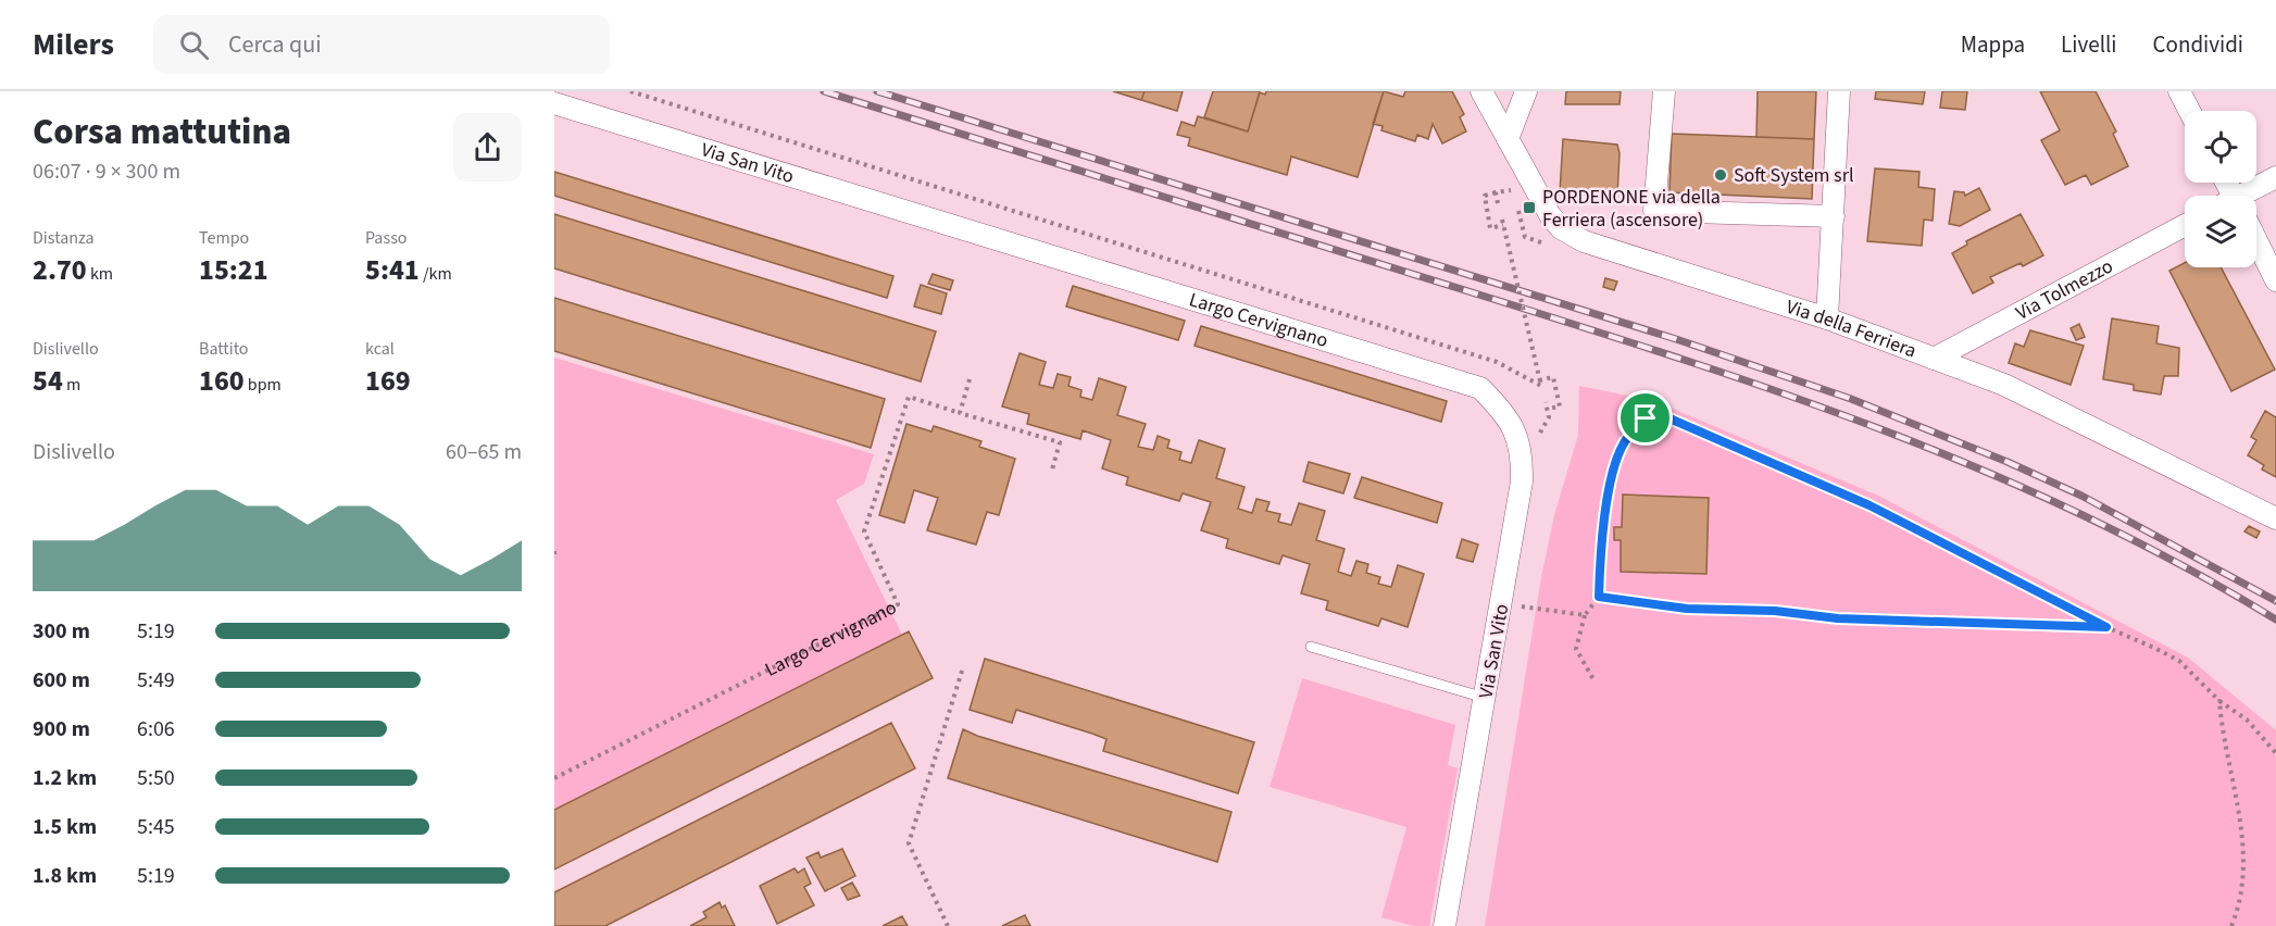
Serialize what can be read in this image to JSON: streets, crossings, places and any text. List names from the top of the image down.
{
  "streets": {
    "street": [
      "Via San Vito",
      "Via Tolmezzo",
      "Largo Cervignano",
      "Via della Ferriera"
    ]
  },
  "crossings": [
    ["Via San Vito", "Largo Cervignano"],
    ["Via Tolmezzo", "Via della Ferriera"]
  ],
  "places": {
    "other": ["Soft System srl"],
    "transit": ["PORDENONE via della Ferriera (ascensore)"]
  },
  "page": {
    "header": "Milers",
    "search": "Cerca qui",
    "nav": ["Mappa", "Livelli", "Condividi"],
    "heading": ["Corsa mattutina", "06:07 · 9 × 300 m"],
    "stats": [
      ["Distanza", "2.70 km"],
      ["Tempo", "15:21"],
      ["Passo", "5:41 /km"],
      ["Dislivello", "54 m"],
      ["Battito", "160 bpm"],
      ["kcal", "169"]
    ],
    "chart": ["Dislivello", "60–65 m"],
    "list": [
      {
        "name": "300 m",
        "note": "5:19"
      },
      {
        "name": "600 m",
        "note": "5:49"
      },
      {
        "name": "900 m",
        "note": "6:06"
      },
      {
        "name": "1.2 km",
        "note": "5:50"
      },
      {
        "name": "1.5 km",
        "note": "5:45"
      },
      {
        "name": "1.8 km",
        "note": "5:19"
      }
    ]
  }
}
